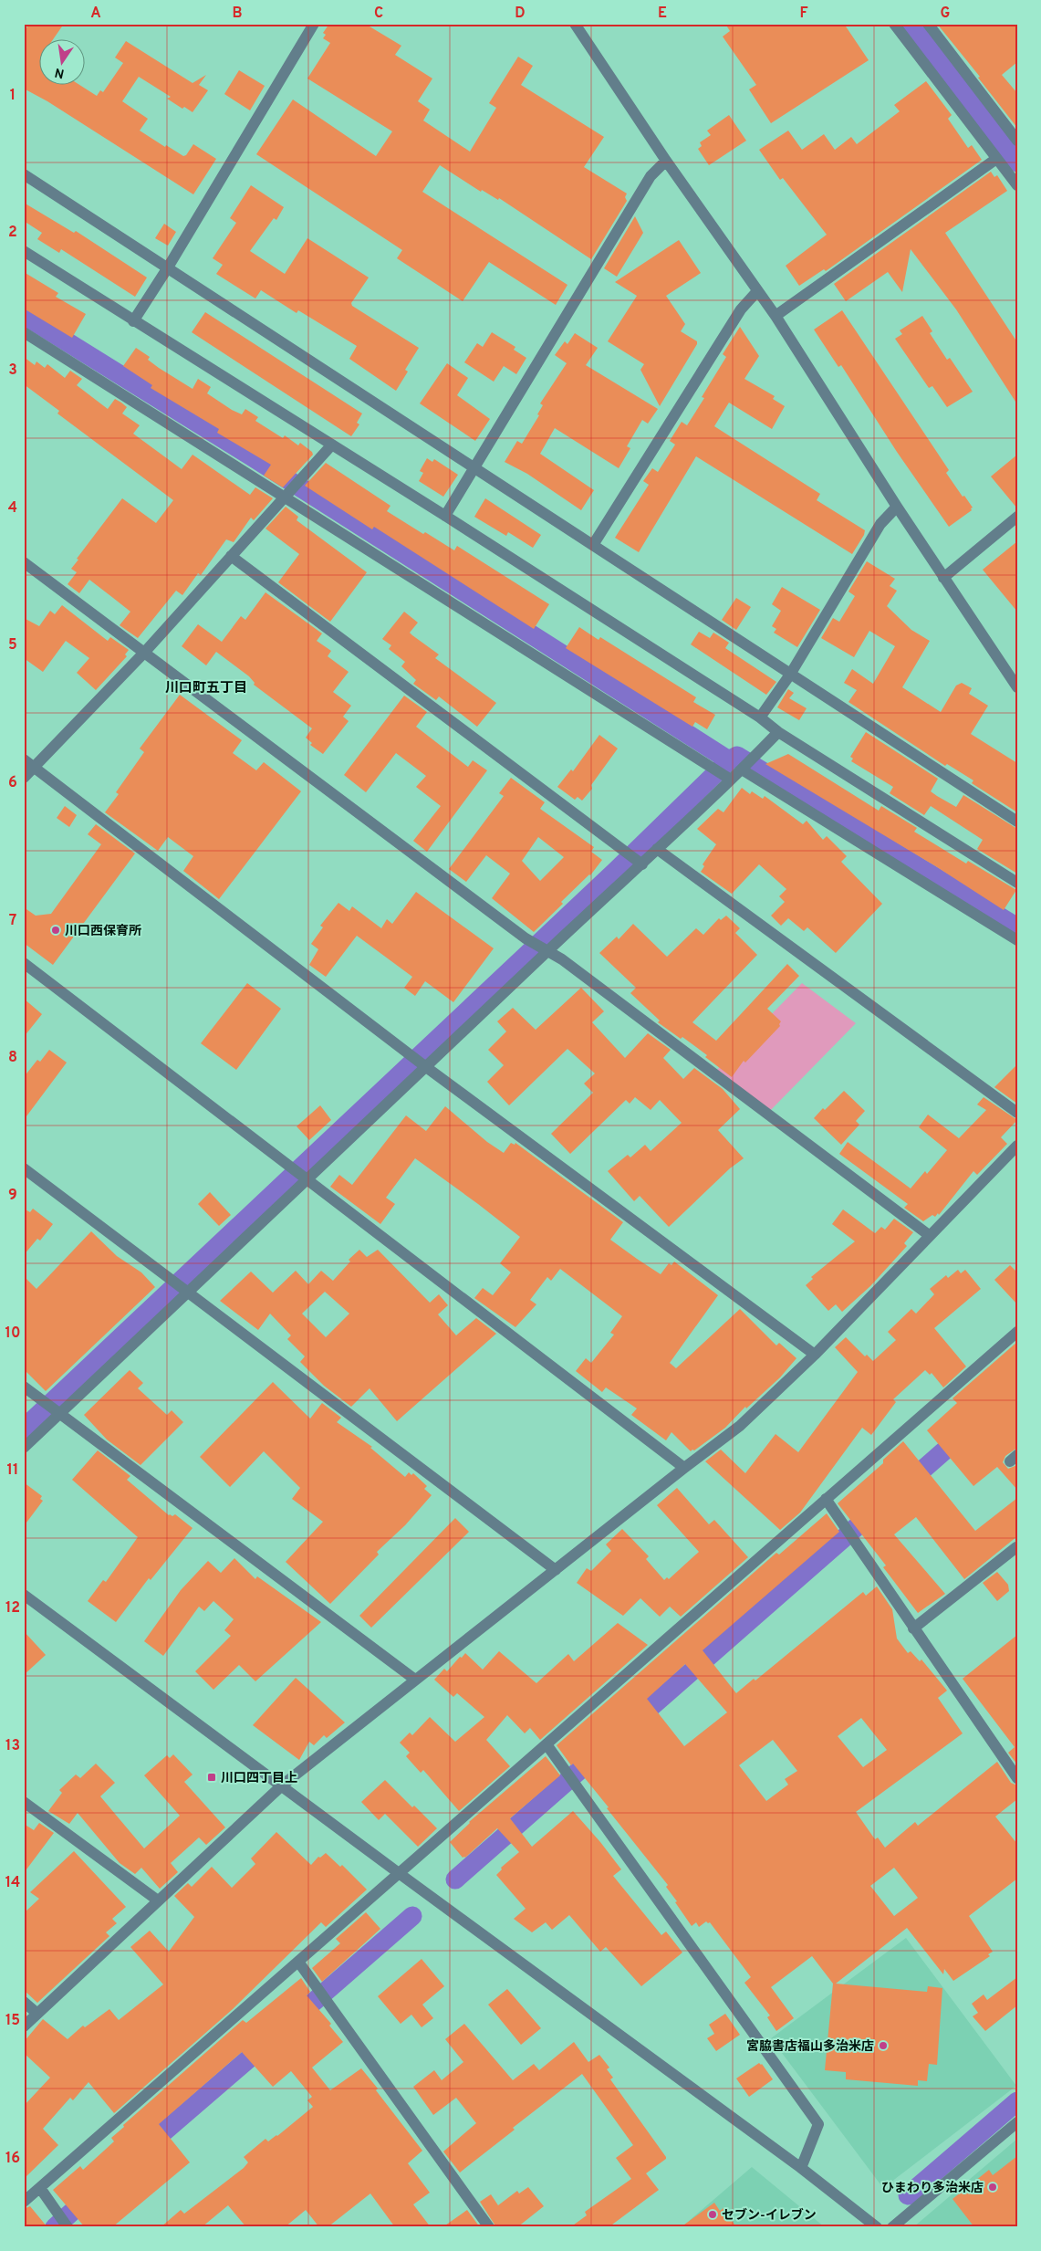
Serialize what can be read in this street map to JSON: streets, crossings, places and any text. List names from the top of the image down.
{
  "districts": ["川口町五丁目"],
  "places": {
    "other": [
      "川口西保育所",
      "宮脇書店福山多治米店",
      "ひまわり多治米店",
      "セブン-イレブン"
    ],
    "transit": ["川口四丁目上"]
  },
  "north": "bottom",
  "grid": {
    "columns": [
      "A",
      "B",
      "C",
      "D",
      "E",
      "F",
      "G"
    ],
    "rows": [
      "1",
      "2",
      "3",
      "4",
      "5",
      "6",
      "7",
      "8",
      "9",
      "10",
      "11",
      "12",
      "13",
      "14",
      "15",
      "16"
    ]
  }
}
